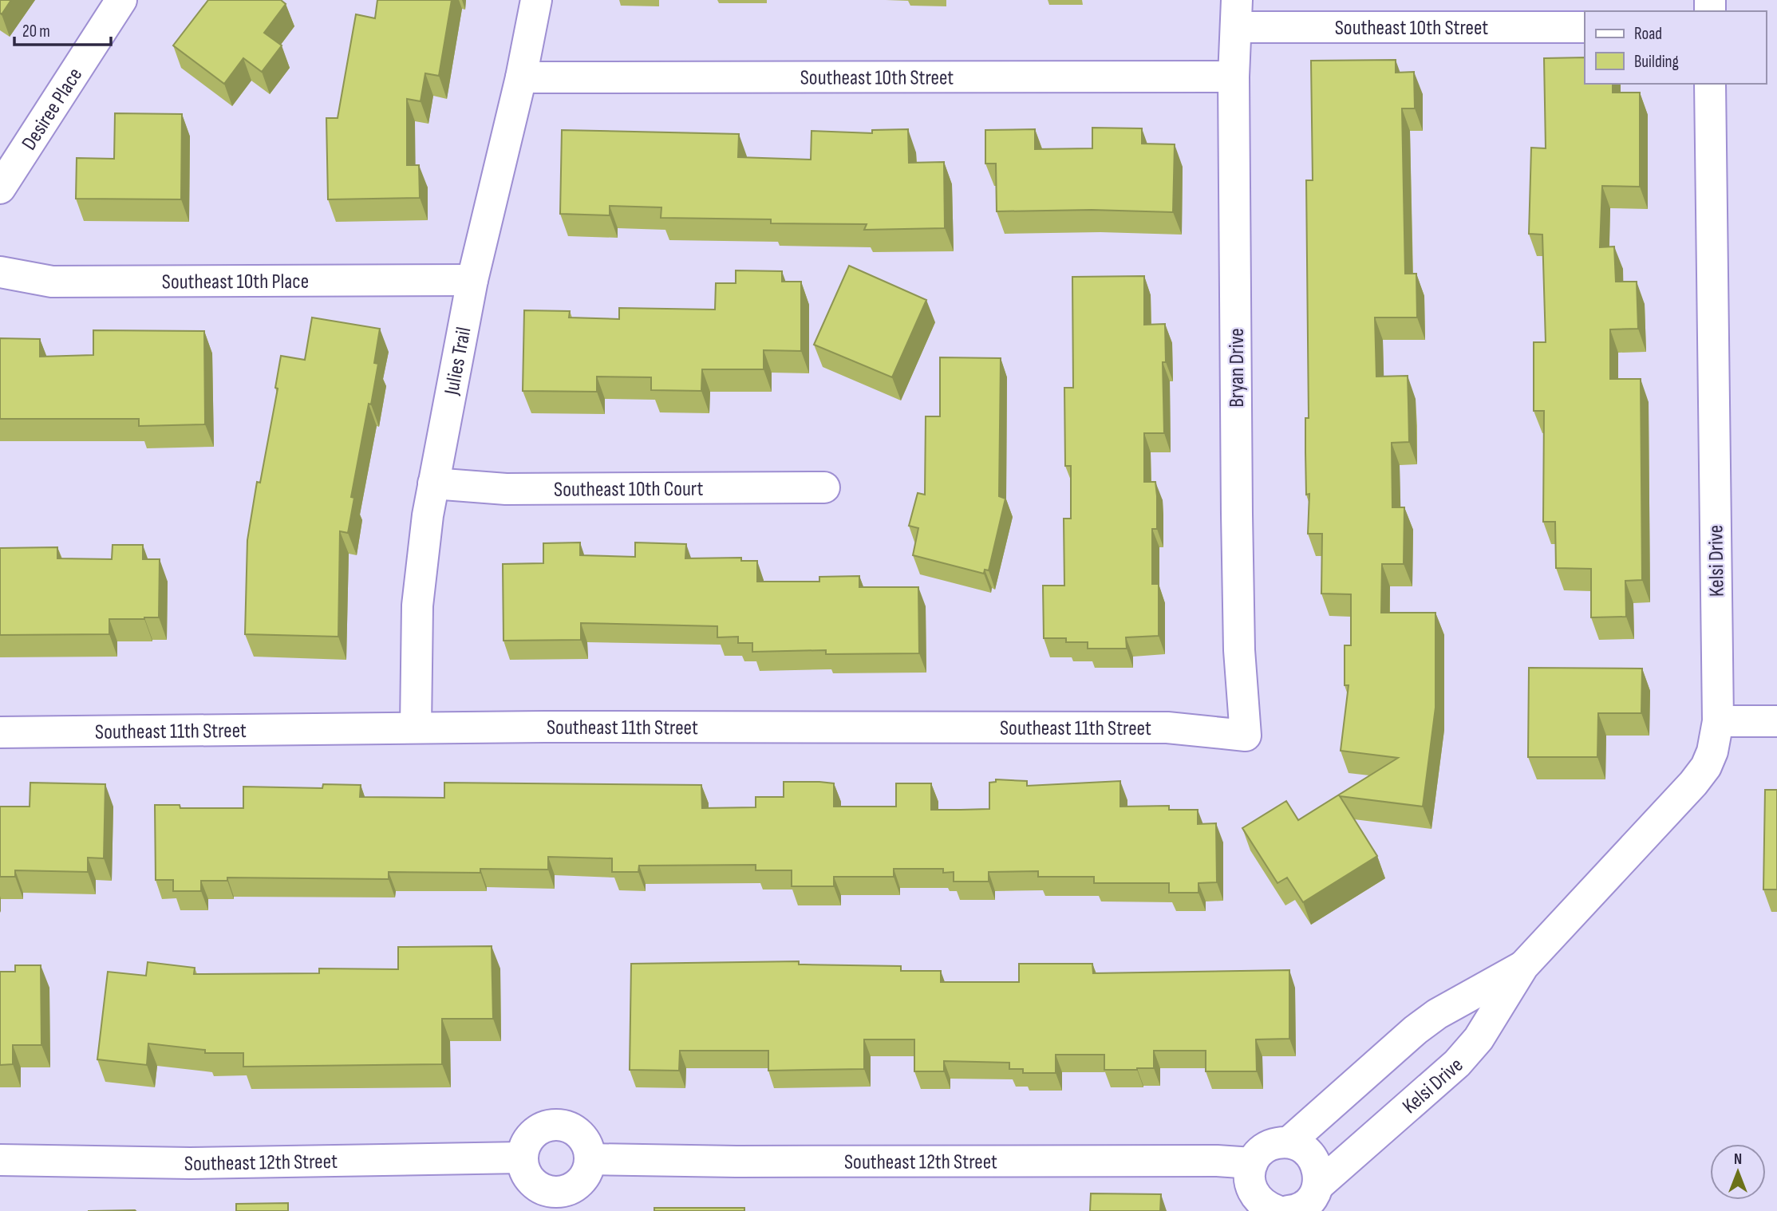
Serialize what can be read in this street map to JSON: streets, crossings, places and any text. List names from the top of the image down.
{
  "streets": {
    "street": [
      "Southeast 10th Street",
      "Desiree Place",
      "Southeast 10th Place",
      "Julies Trail",
      "Bryan Drive",
      "Southeast 10th Court",
      "Kelsi Drive",
      "Southeast 11th Street",
      "Southeast 12th Street"
    ]
  },
  "crossings": [
    ["Southeast 10th Street", "Julies Trail"],
    ["Southeast 10th Street", "Bryan Drive"],
    ["Southeast 10th Place", "Julies Trail"],
    ["Julies Trail", "Southeast 10th Court"],
    ["Julies Trail", "Southeast 11th Street"],
    ["Bryan Drive", "Southeast 11th Street"]
  ],
  "legend": ["Road", "Building"],
  "scale_bar": "20 m",
  "north": "top"
}
